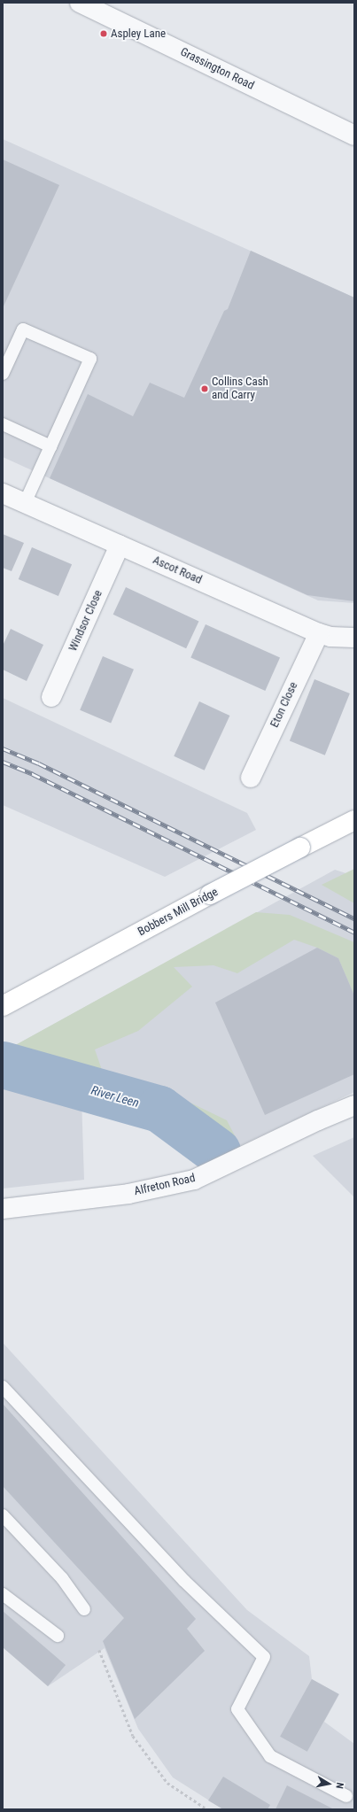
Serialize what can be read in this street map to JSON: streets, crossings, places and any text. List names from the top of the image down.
{
  "streets": {
    "main road": ["Bobbers Mill Bridge"],
    "street": [
      "Grassington Road",
      "Ascot Road",
      "Windsor Close",
      "Eton Close",
      "Alfreton Road"
    ]
  },
  "crossings": [
    ["Ascot Road", "Windsor Close"],
    ["Ascot Road", "Eton Close"]
  ],
  "water": ["River Leen"],
  "places": ["Aspley Lane", "Collins Cash and Carry"],
  "north": "right"
}
